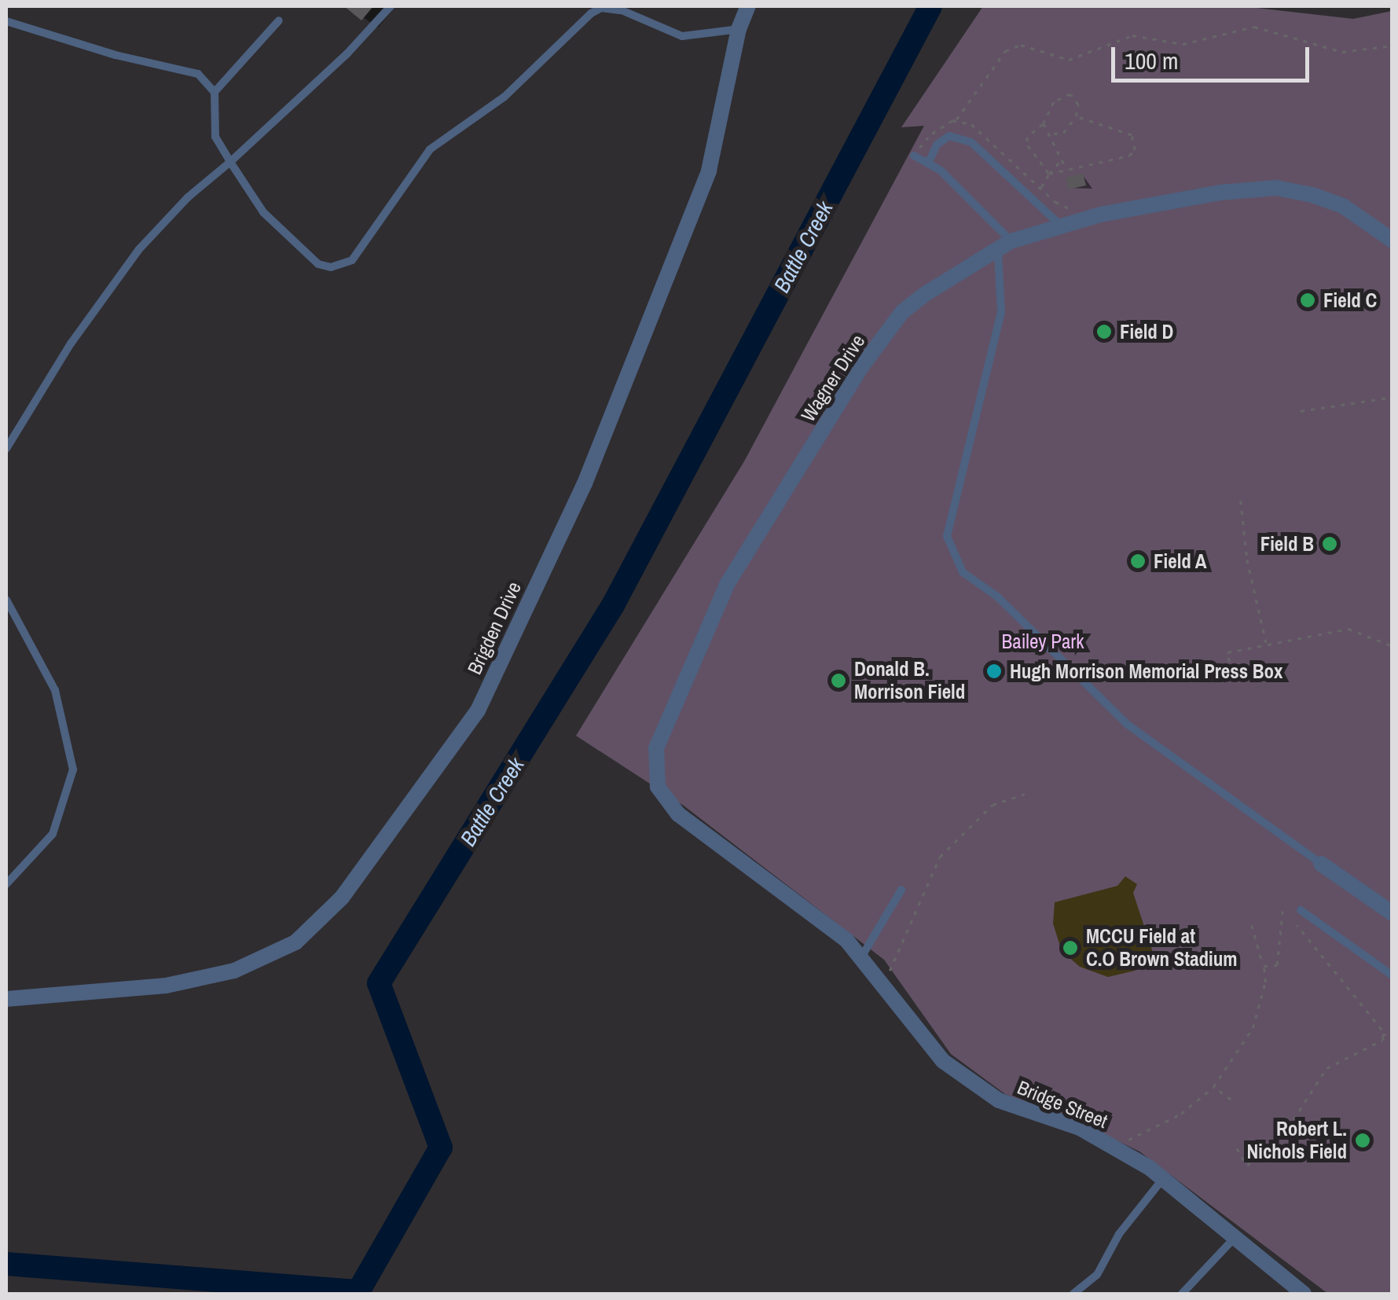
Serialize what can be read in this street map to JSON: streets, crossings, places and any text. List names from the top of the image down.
{
  "streets": {
    "street": ["Wagner Drive", "Brigden Drive", "Bridge Street"]
  },
  "crossings": [
    ["Wagner Drive", "Bridge Street"]
  ],
  "water": ["Battle Creek"],
  "parks": ["Bailey Park"],
  "places": [
    "Field C",
    "Field D",
    "Field B",
    "Field A",
    "Hugh Morrison Memorial Press Box",
    "Donald B. Morrison Field",
    "MCCU Field at C.O Brown Stadium",
    "Robert L. Nichols Field"
  ],
  "scale_bar": "100 m"
}
